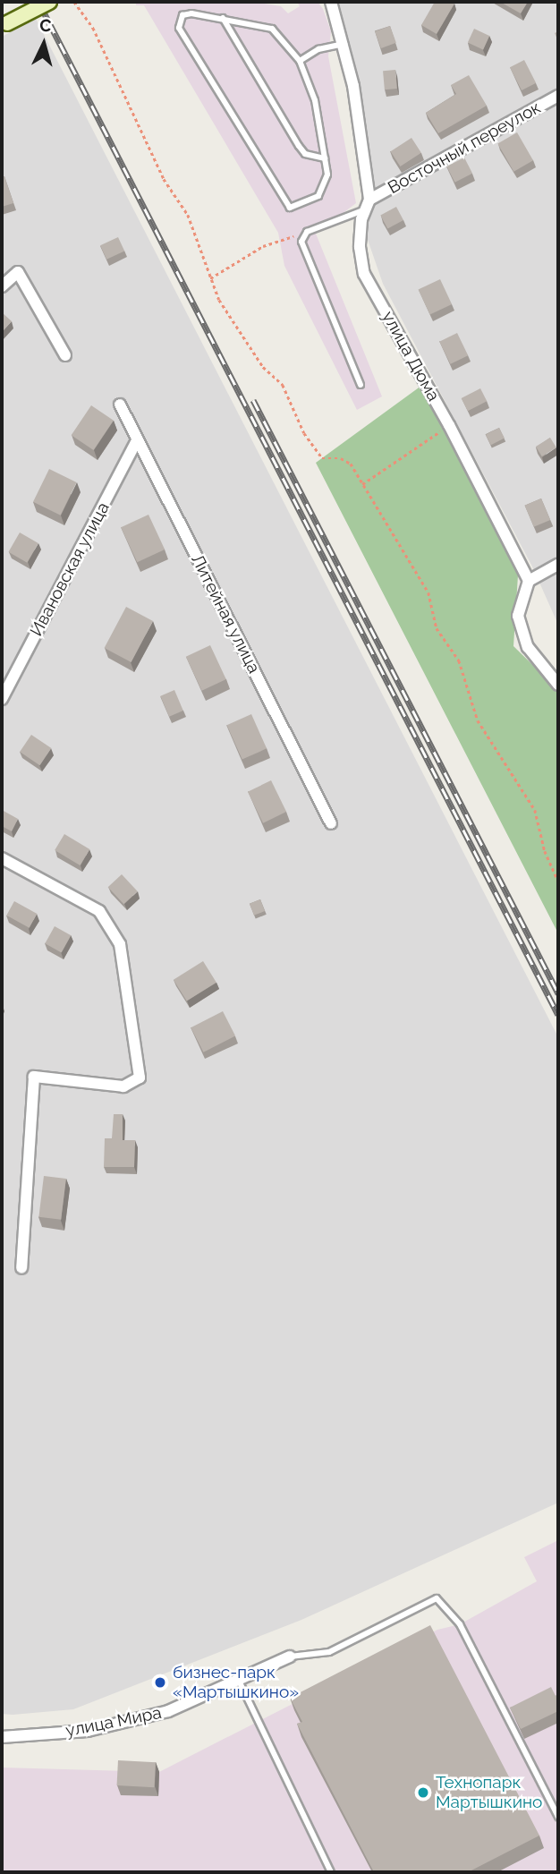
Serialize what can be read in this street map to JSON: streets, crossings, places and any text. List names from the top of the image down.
{
  "streets": {
    "street": [
      "Восточный переулок",
      "улица Дюма",
      "Ивановская улица",
      "Литейная улица",
      "улица Мира"
    ]
  },
  "crossings": [
    ["Восточный переулок", "улица Дюма"],
    ["Ивановская улица", "Литейная улица"]
  ],
  "places": ["бизнес-парк «Мартышкино»", "Технопарк Мартышкино"],
  "north": "top"
}
